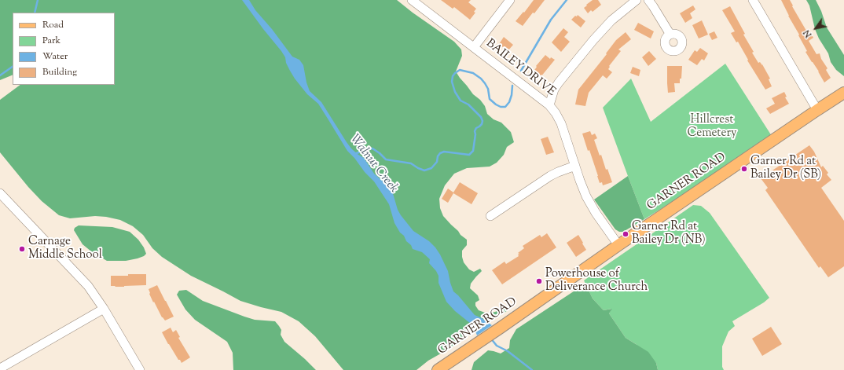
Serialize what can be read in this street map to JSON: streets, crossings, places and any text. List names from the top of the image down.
{
  "streets": {
    "main road": ["GARNER ROAD"],
    "street": ["BAILEY DRIVE"]
  },
  "crossings": [
    ["BAILEY DRIVE", "GARNER ROAD"]
  ],
  "water": ["Walnut Creek"],
  "parks": ["Hillcrest Cemetery"],
  "places": [
    "Garner Rd at Bailey Dr (SB)",
    "Garner Rd at Bailey Dr (NB)",
    "Carnage Middle School",
    "Powerhouse of Deliverance Church"
  ],
  "legend": [
    "Road",
    "Park",
    "Water",
    "Building"
  ],
  "north": "bottom left"
}
